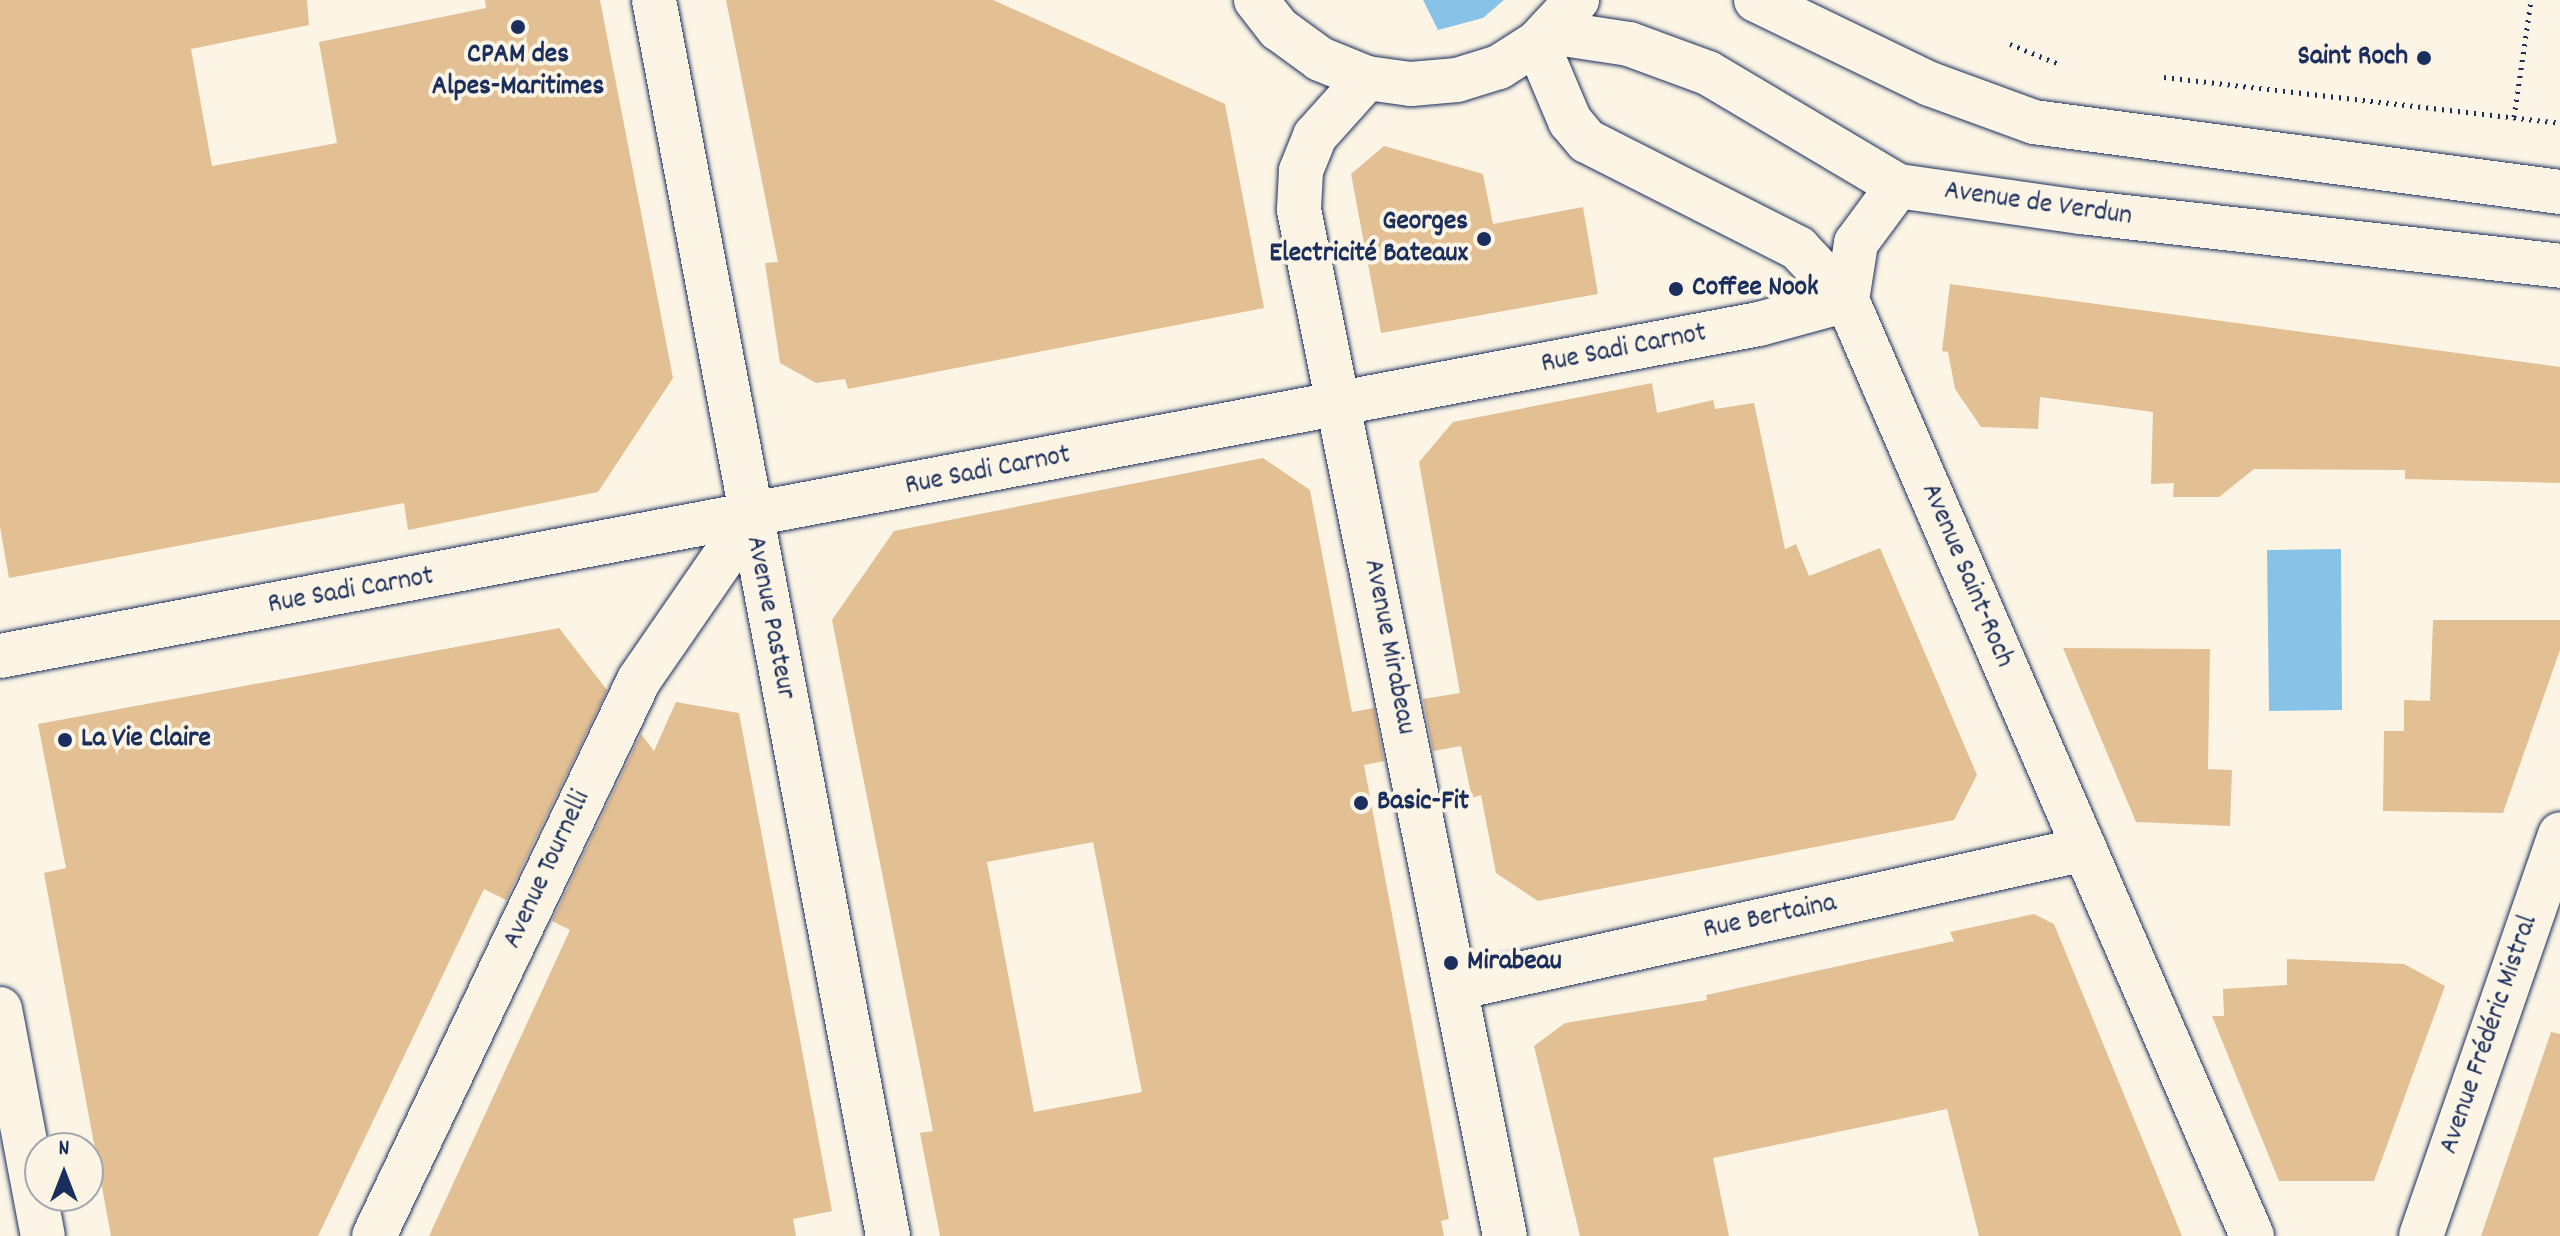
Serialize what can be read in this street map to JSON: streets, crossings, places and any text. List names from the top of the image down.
{
  "streets": {
    "street": [
      "Avenue de Verdun",
      "Rue Sadi Carnot",
      "Avenue Saint-Roch",
      "Avenue Pasteur",
      "Avenue Mirabeau",
      "Avenue Tournelli",
      "Rue Bertaina",
      "Avenue Frédéric Mistral"
    ]
  },
  "crossings": [
    ["Avenue de Verdun", "Avenue Saint-Roch"],
    ["Rue Sadi Carnot", "Avenue Saint-Roch"],
    ["Rue Sadi Carnot", "Avenue Pasteur"],
    ["Rue Sadi Carnot", "Avenue Mirabeau"],
    ["Rue Sadi Carnot", "Avenue Tournelli"],
    ["Avenue Saint-Roch", "Rue Bertaina"],
    ["Avenue Pasteur", "Avenue Tournelli"],
    ["Avenue Mirabeau", "Rue Bertaina"]
  ],
  "places": [
    "CPAM des Alpes-Maritimes",
    "Saint Roch",
    "Georges Electricité Bateaux",
    "Coffee Nook",
    "La Vie Claire",
    "Basic-Fit",
    "Mirabeau"
  ],
  "north": "top"
}
